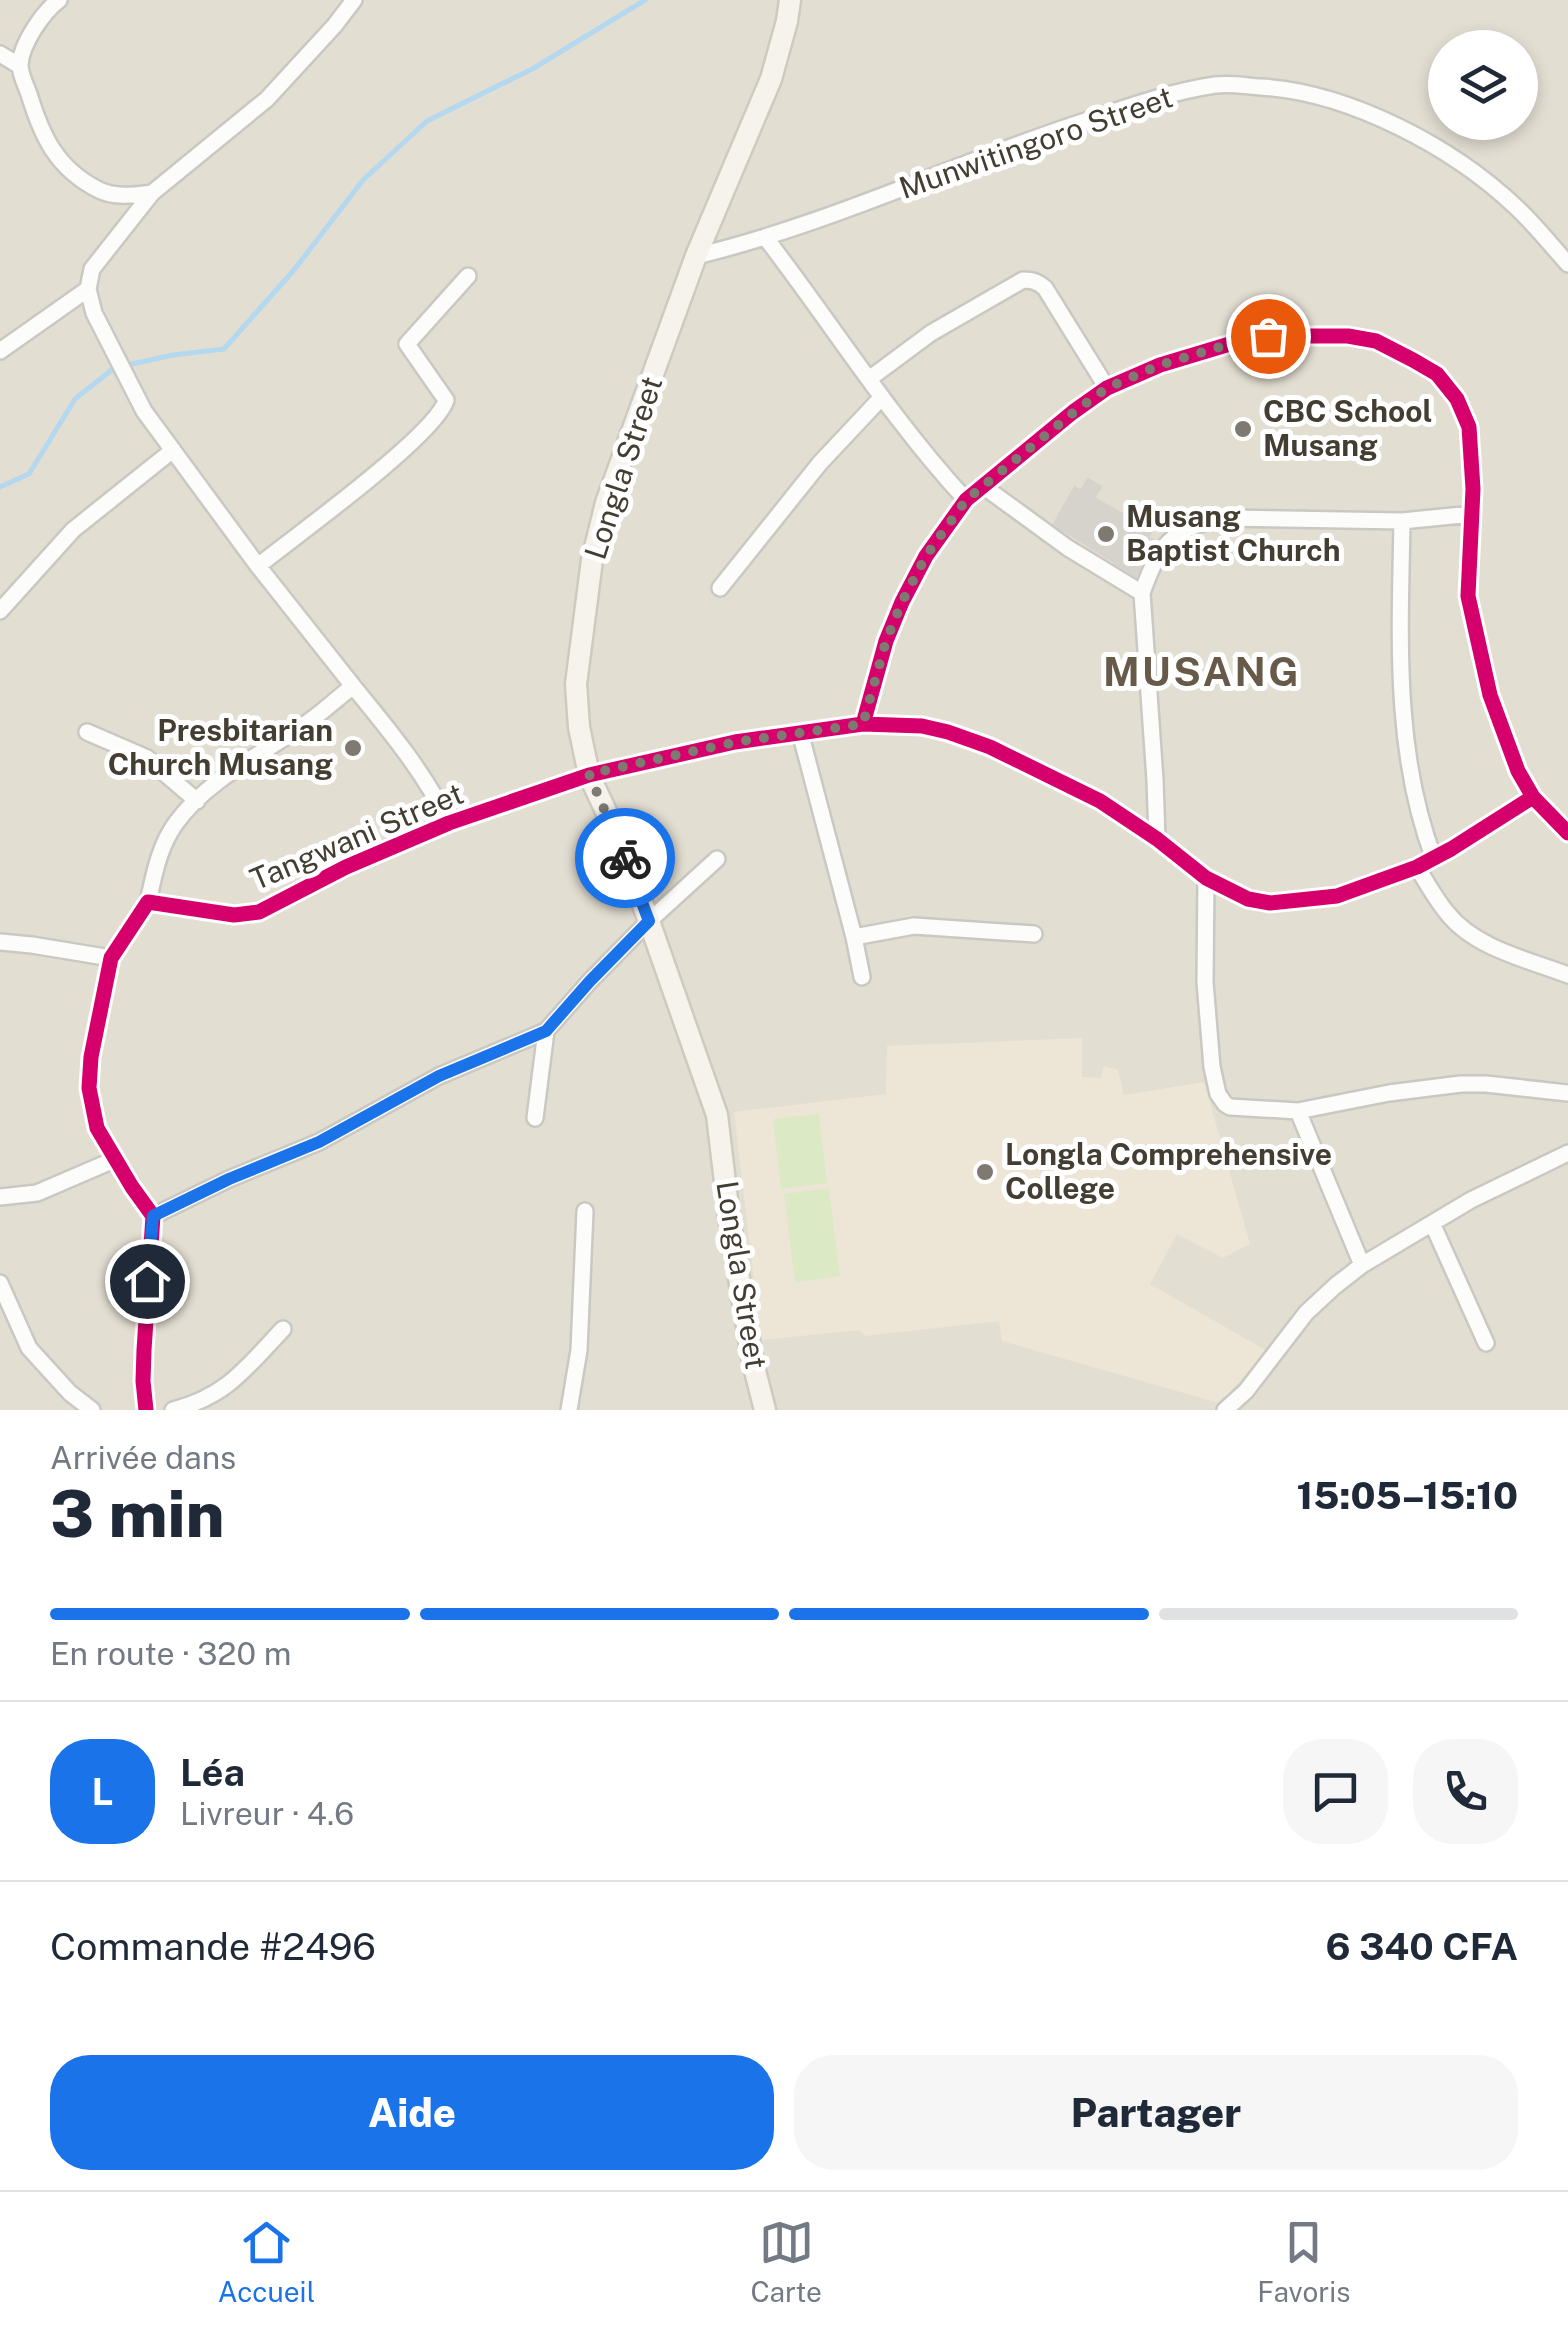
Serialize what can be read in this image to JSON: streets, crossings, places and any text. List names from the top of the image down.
{
  "streets": {
    "main road": ["Longla Street"],
    "street": ["Munwitingoro Street", "Tangwani Street"]
  },
  "crossings": [
    ["Munwitingoro Street", "Longla Street"],
    ["Longla Street", "Tangwani Street"]
  ],
  "districts": ["MUSANG"],
  "places": [
    "CBC School Musang",
    "Musang Baptist Church",
    "Presbitarian Church Musang",
    "Longla Comprehensive College"
  ],
  "page": {
    "heading": ["3 min", "Arrivée dans", "15:05–15:10"],
    "panel": [
      "Léa",
      "Livreur · 4.6",
      "Commande #2496",
      "6 340 CFA"
    ],
    "bar": "En route · 320 m",
    "round": "L",
    "buttons": ["Aide", "Partager"],
    "tabs": ["Accueil", "Carte", "Favoris"]
  }
}
